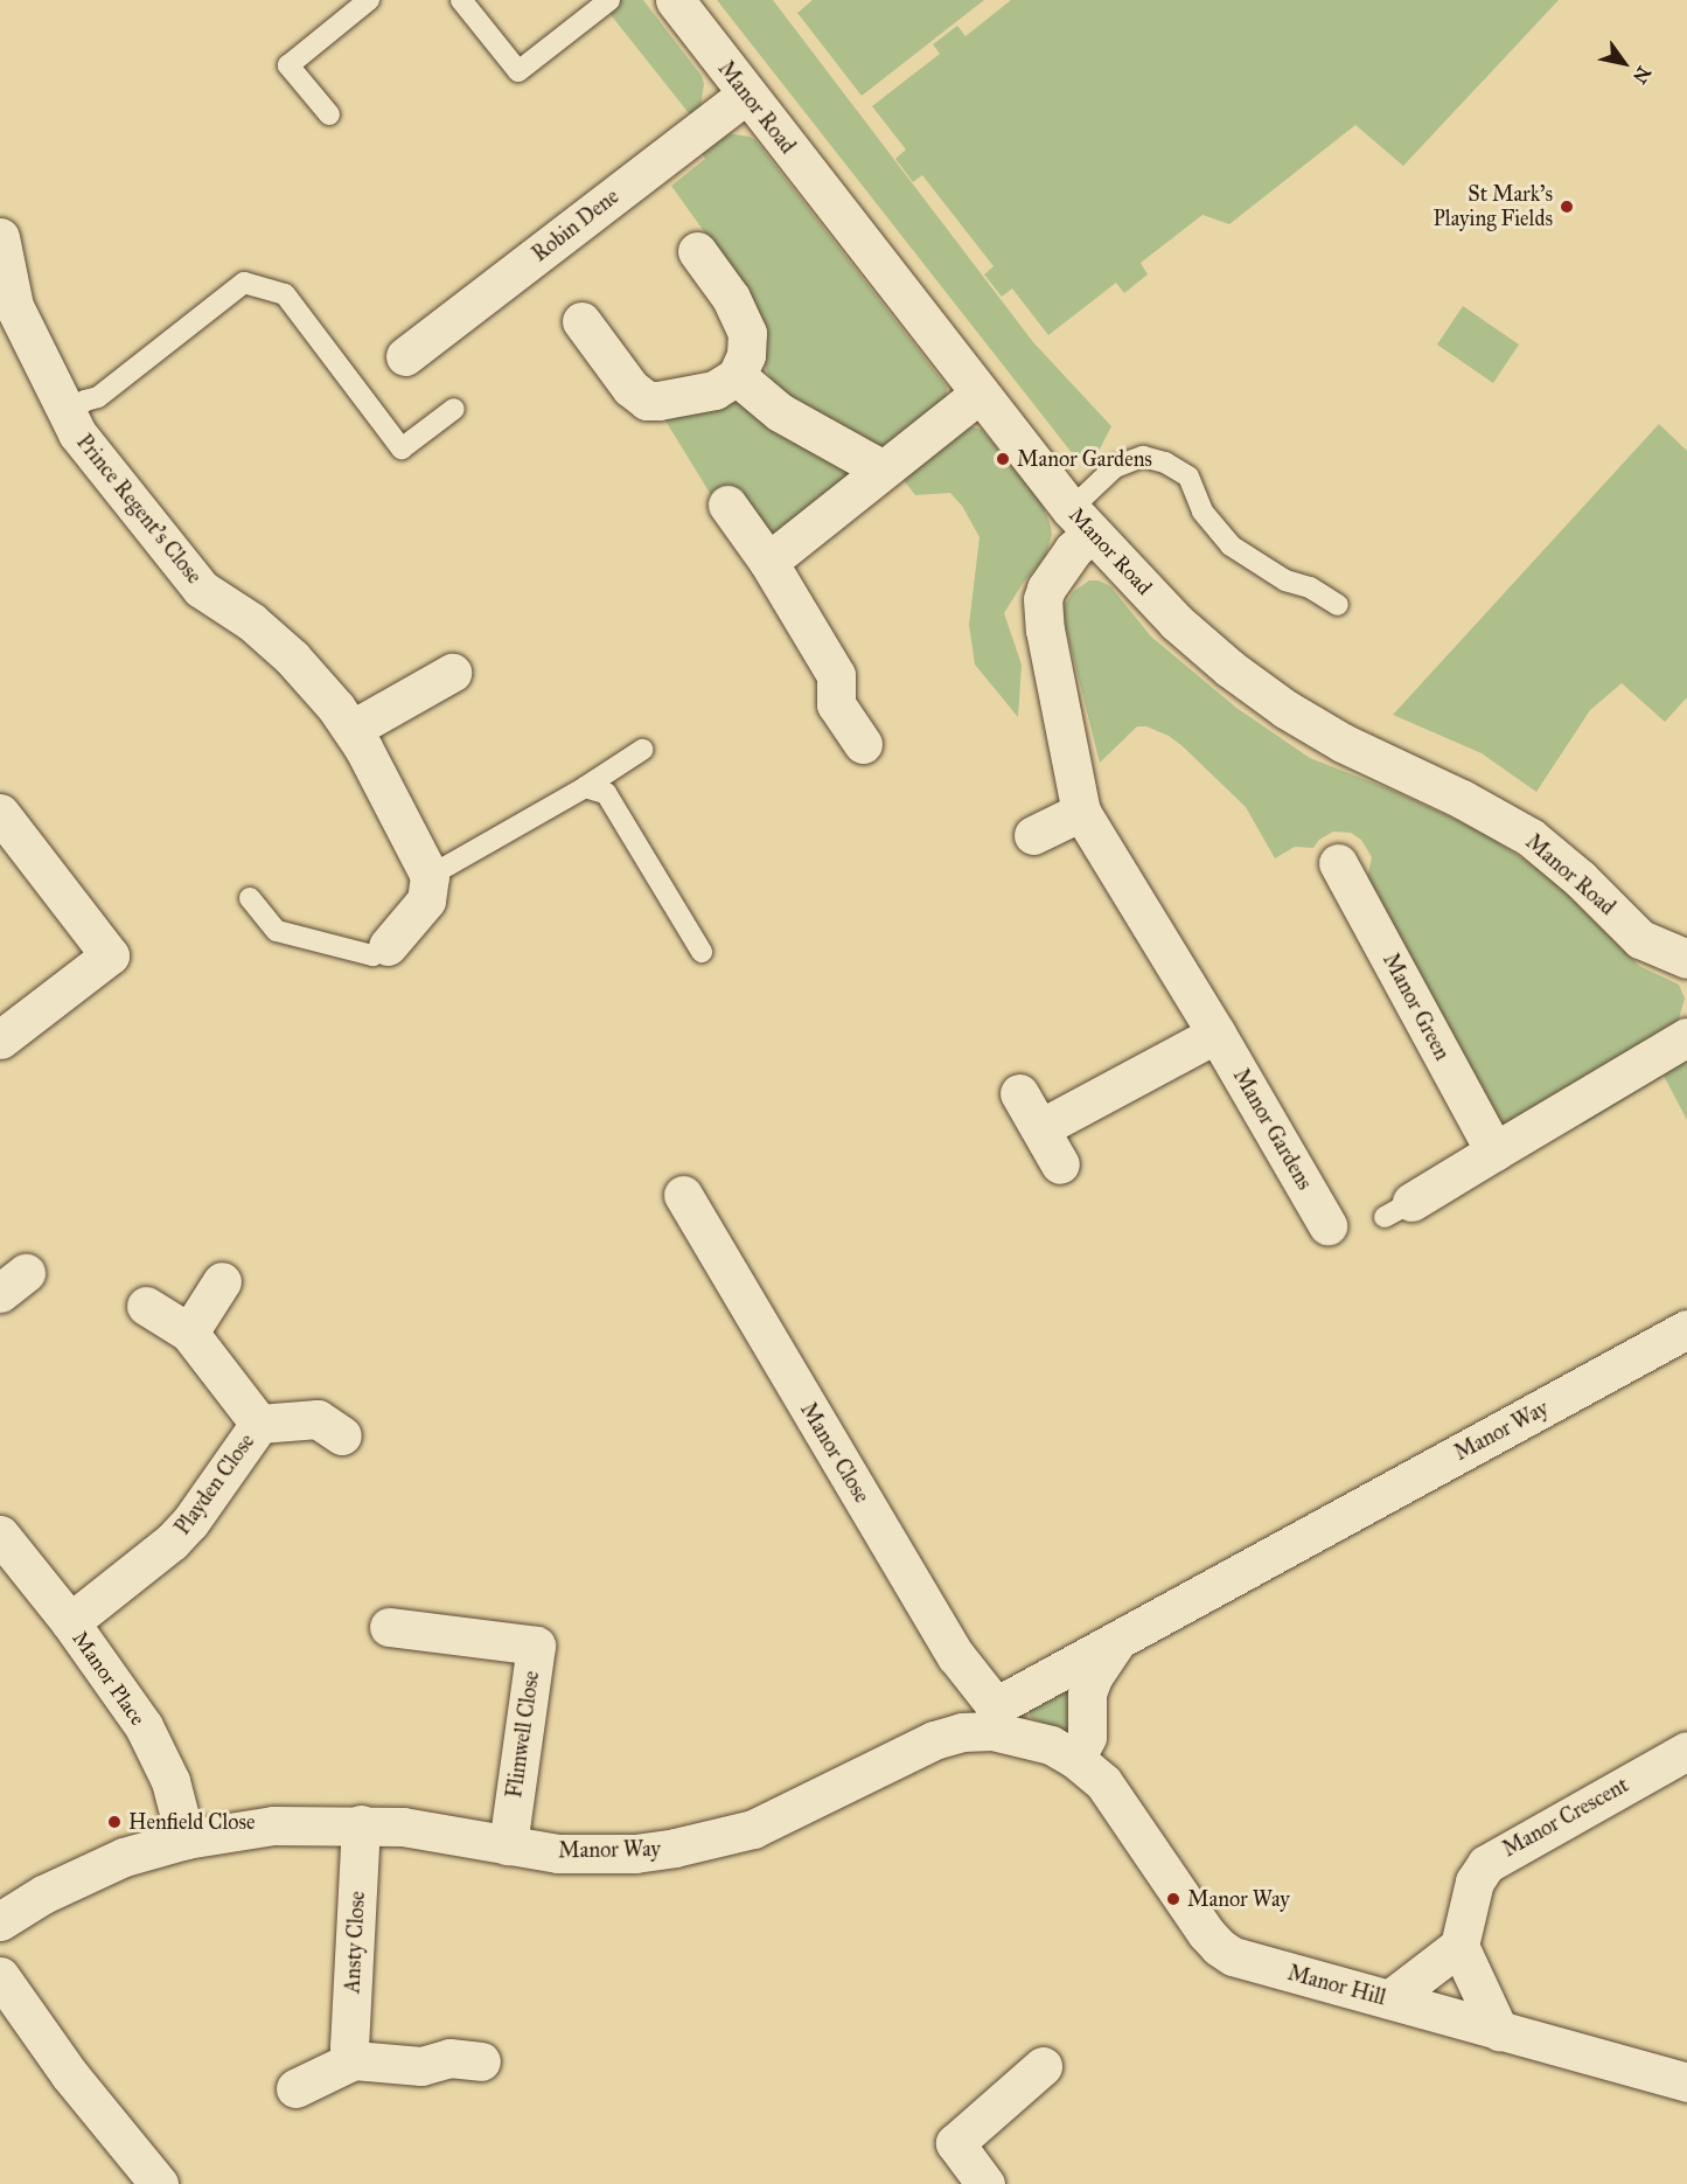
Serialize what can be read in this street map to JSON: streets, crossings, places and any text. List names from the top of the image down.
{
  "streets": {
    "street": [
      "Manor Road",
      "Robin Dene",
      "Prince Regent's Close",
      "Manor Green",
      "Manor Gardens",
      "Manor Way",
      "Manor Close",
      "Playden Close",
      "Manor Place",
      "Flimwell Close",
      "Manor Crescent",
      "Ansty Close",
      "Manor Hill"
    ]
  },
  "crossings": [
    ["Manor Road", "Robin Dene"],
    ["Manor Road", "Manor Gardens"],
    ["Manor Way", "Manor Close"],
    ["Manor Way", "Manor Place"],
    ["Manor Way", "Flimwell Close"],
    ["Manor Way", "Ansty Close"],
    ["Manor Way", "Manor Hill"],
    ["Manor Close", "Manor Hill"],
    ["Playden Close", "Manor Place"]
  ],
  "places": [
    "St Mark's Playing Fields",
    "Manor Gardens",
    "Henfield Close",
    "Manor Way"
  ],
  "north": "bottom right"
}
